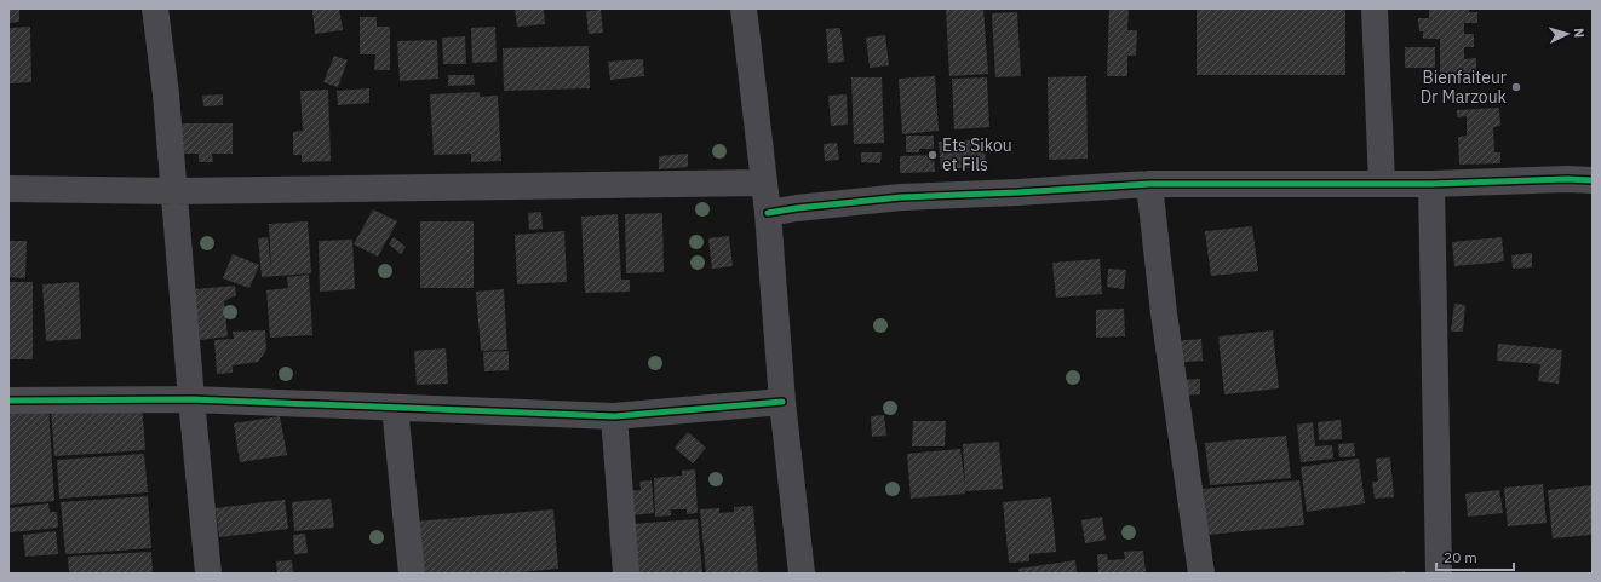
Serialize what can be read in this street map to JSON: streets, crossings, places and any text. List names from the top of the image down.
{
  "places": ["Bienfaiteur Dr Marzouk", "Ets Sikou et Fils"],
  "scale_bar": "20 m",
  "north": "right"
}
